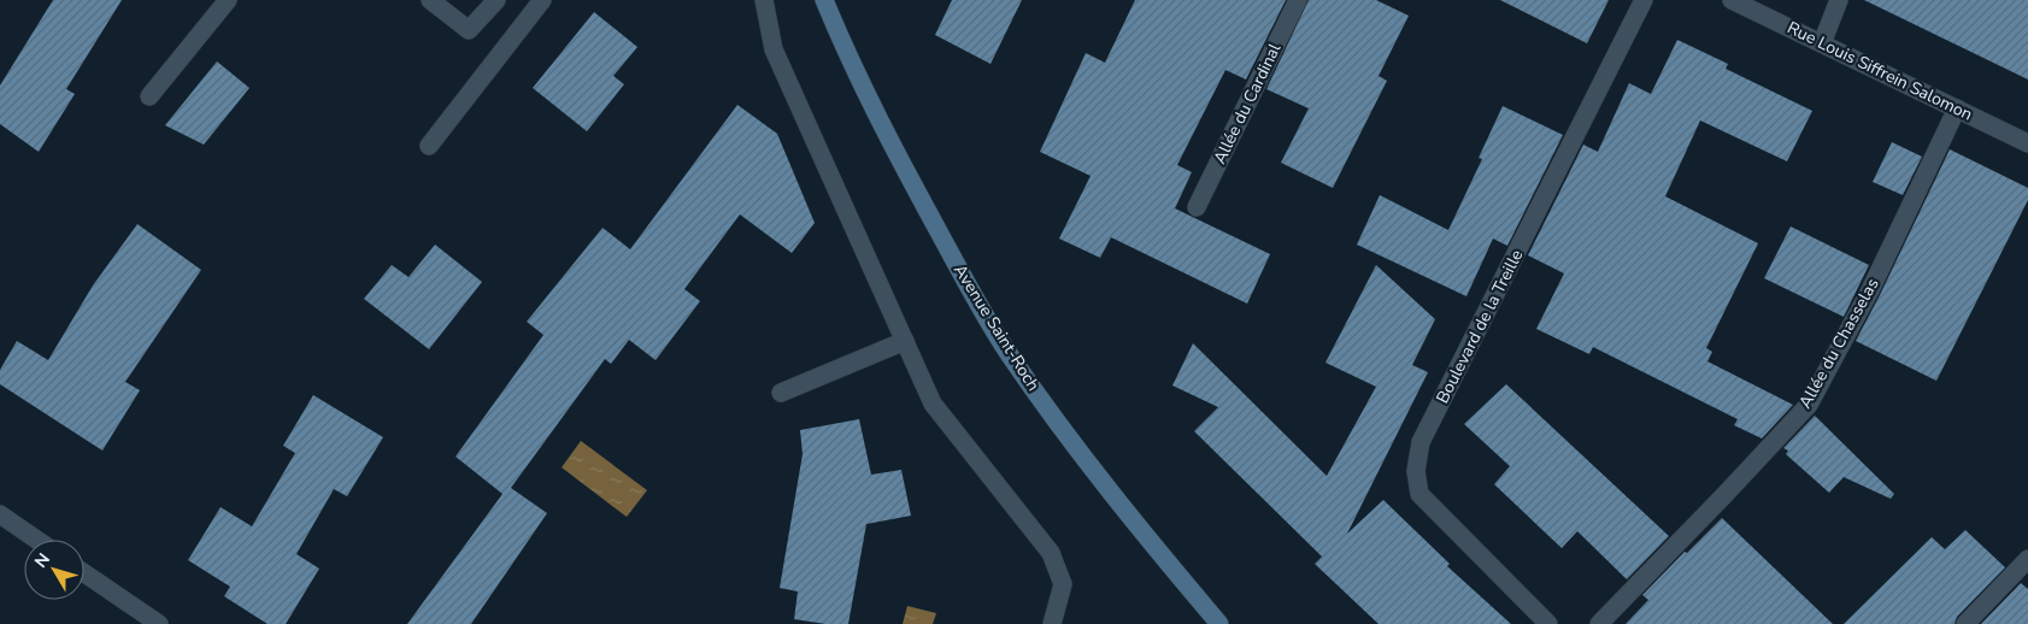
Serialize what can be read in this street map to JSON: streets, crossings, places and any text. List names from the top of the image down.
{
  "streets": {
    "main road": ["Avenue Saint-Roch"],
    "street": [
      "Rue Louis Siffrein Salomon",
      "Allée du Cardinal",
      "Boulevard de la Treille",
      "Allée du Chasselas"
    ]
  },
  "crossings": [
    ["Rue Louis Siffrein Salomon", "Allée du Chasselas"]
  ],
  "north": "top left"
}
